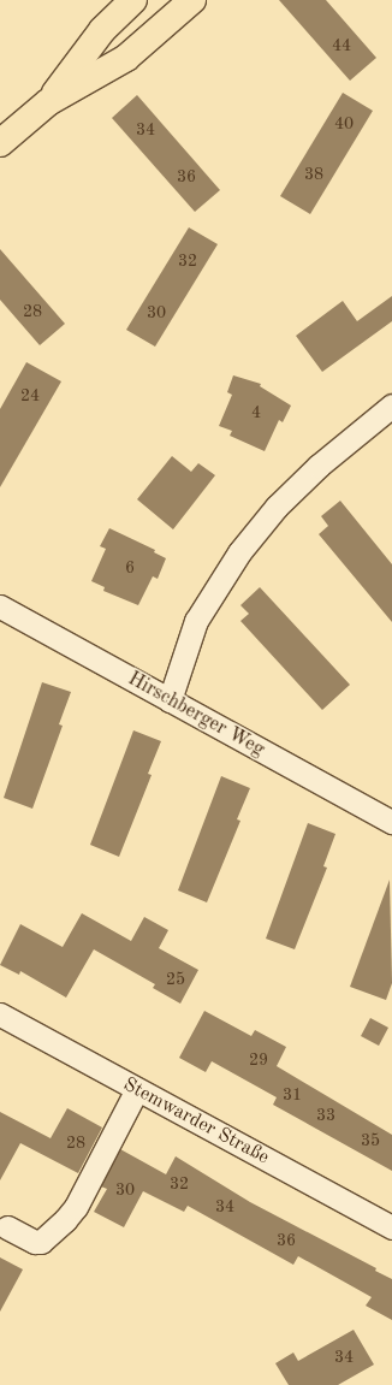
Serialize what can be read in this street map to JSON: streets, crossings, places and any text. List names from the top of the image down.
{
  "streets": {
    "street": ["Hirschberger Weg", "Stemwarder Straße"]
  },
  "house_numbers": [
    "44",
    "40",
    "34",
    "38",
    "36",
    "32",
    "28",
    "30",
    "24",
    "4",
    "6",
    "25",
    "29",
    "31",
    "33",
    "35",
    "28",
    "32",
    "30",
    "34",
    "36",
    "34"
  ]
}
